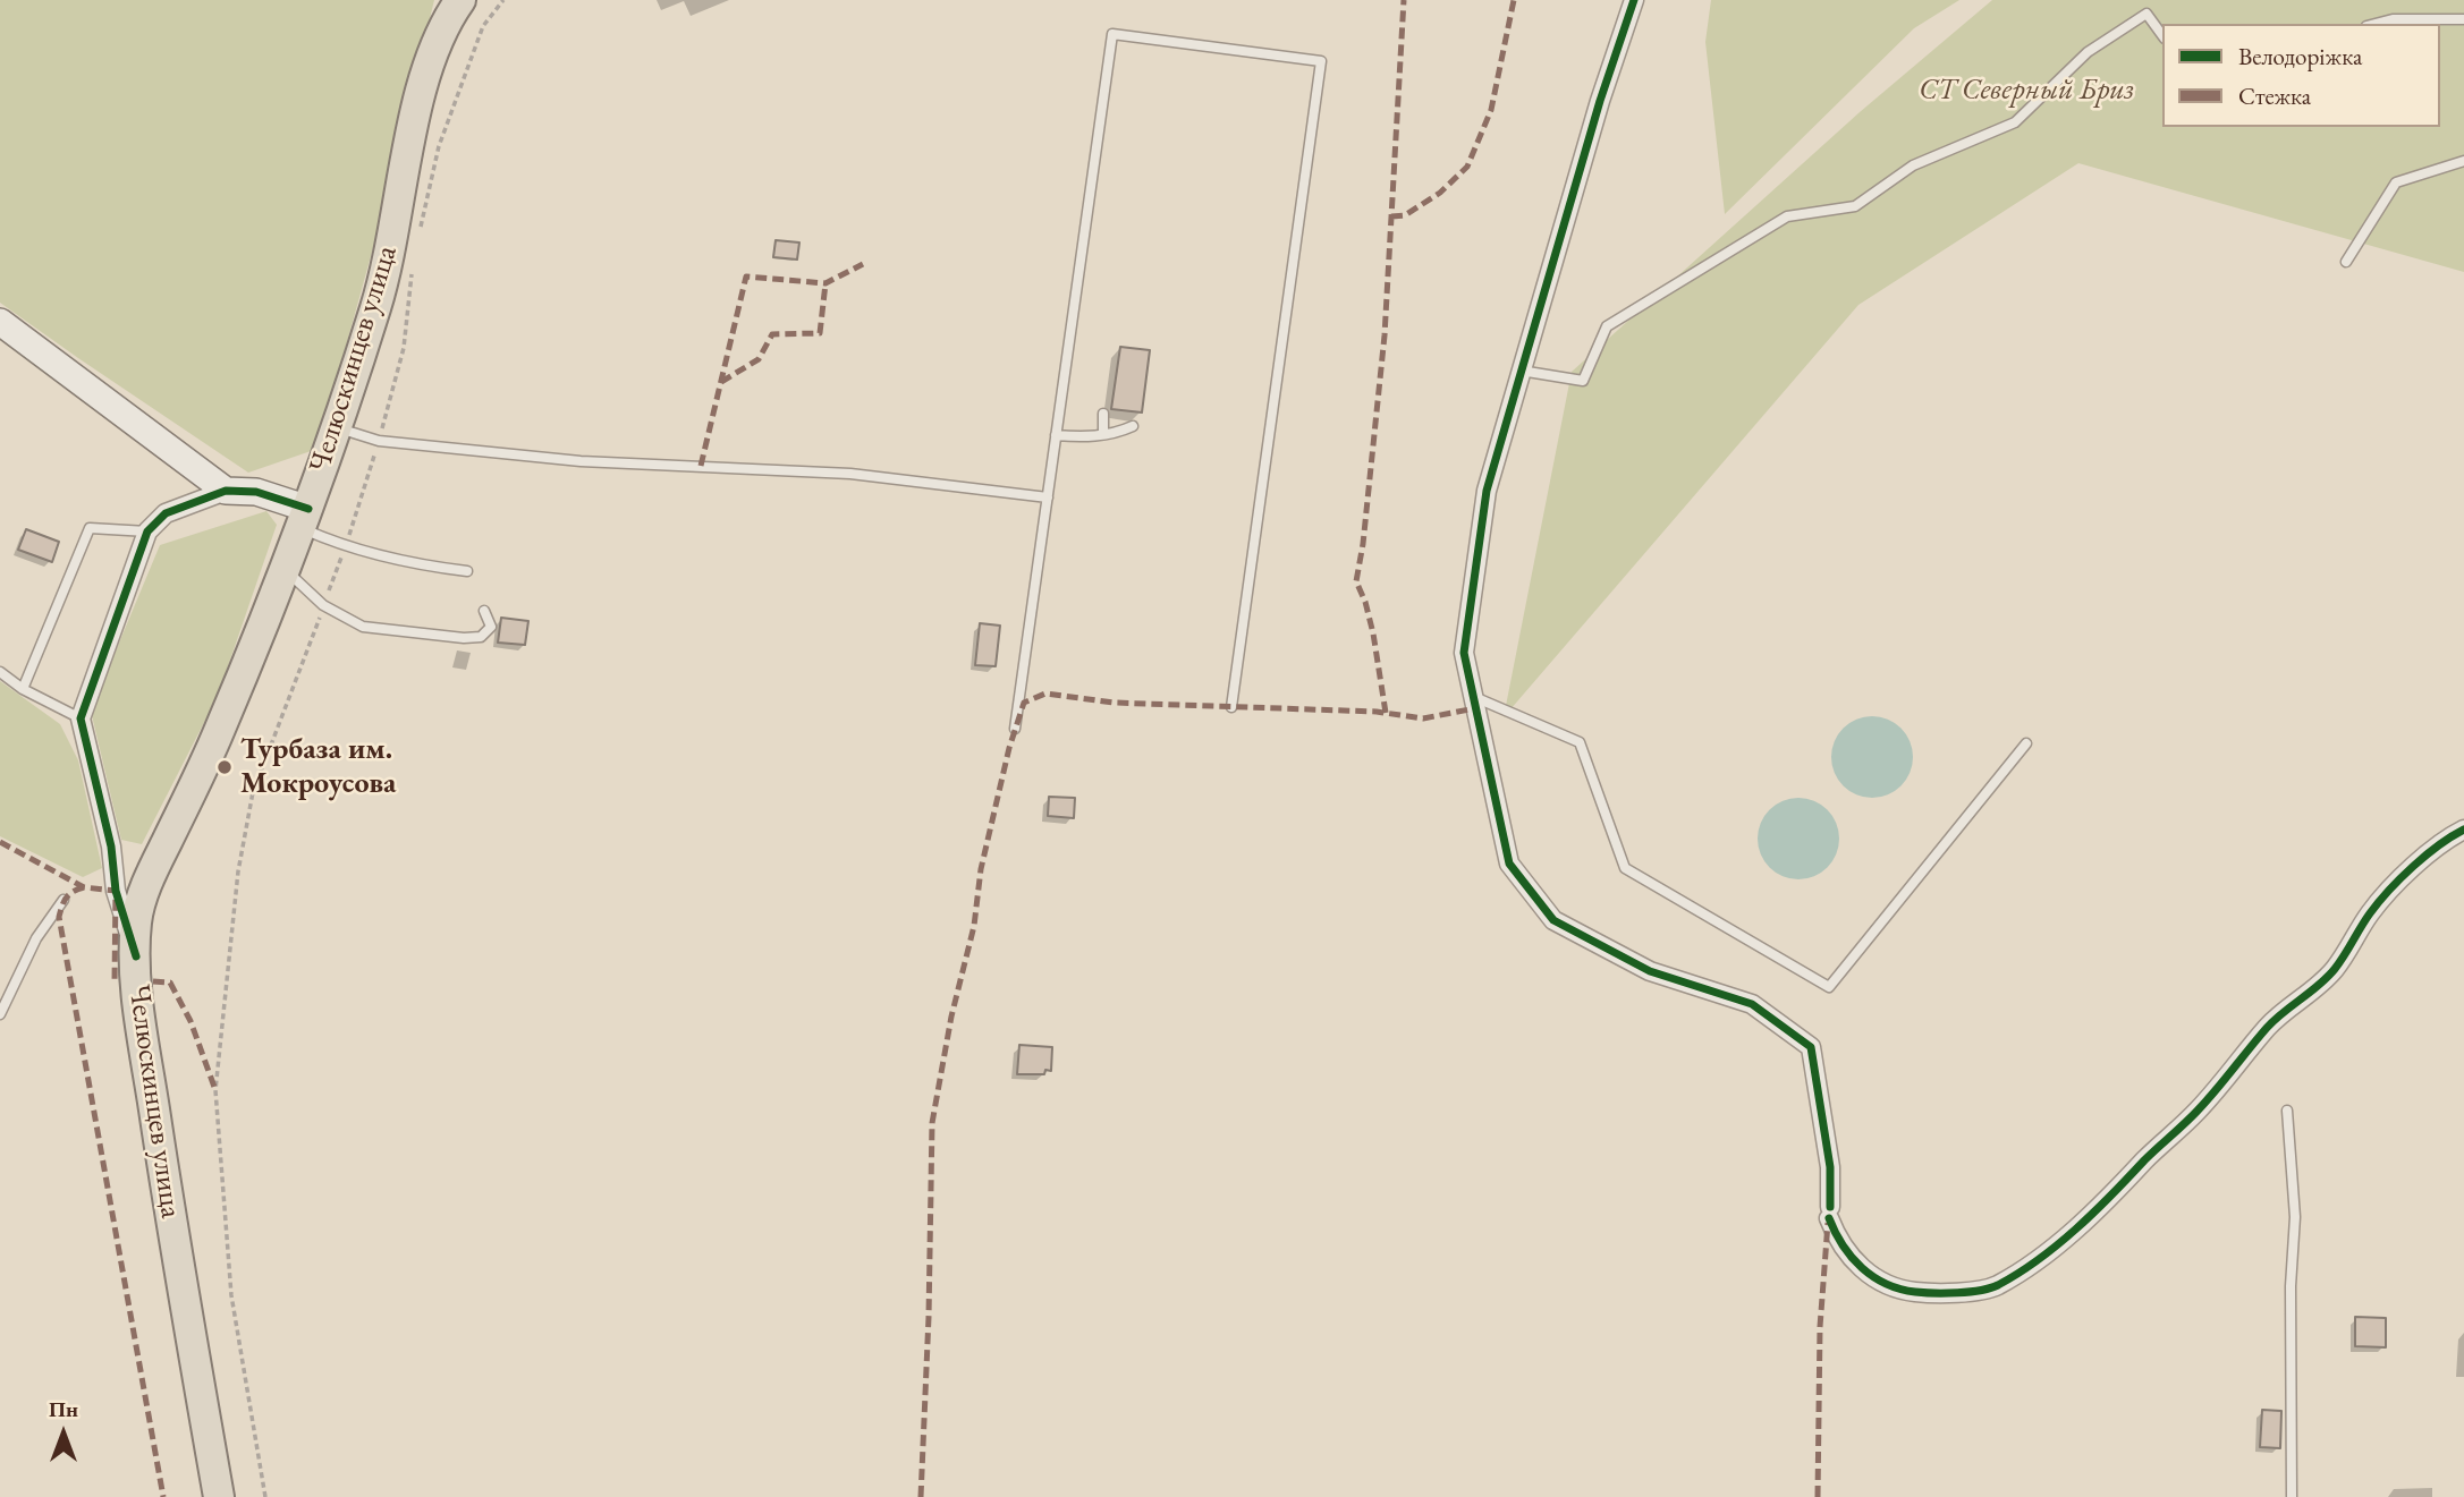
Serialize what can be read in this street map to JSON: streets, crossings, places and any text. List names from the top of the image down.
{
  "streets": {
    "main road": ["Челюскинцев улица"]
  },
  "parks": ["СТ Северный Бриз"],
  "places": ["Турбаза им. Мокроусова"],
  "legend": ["Велодоріжка", "Стежка"],
  "north": "top"
}
